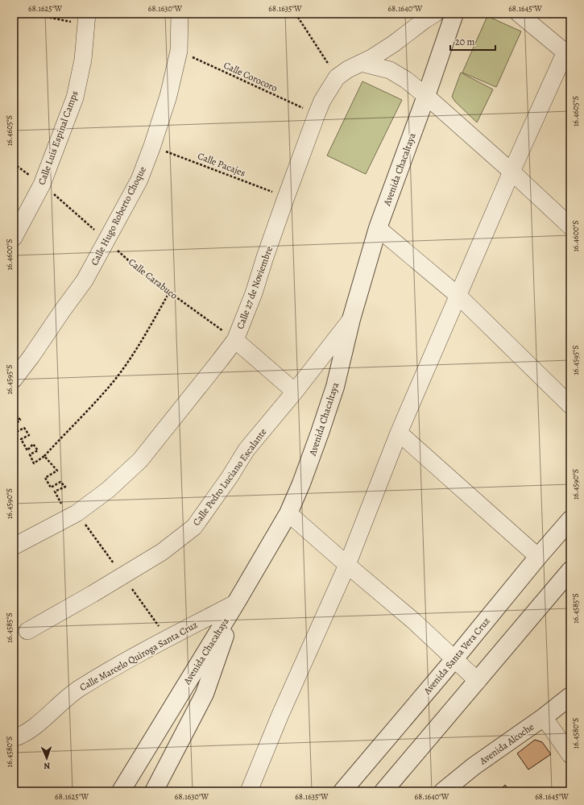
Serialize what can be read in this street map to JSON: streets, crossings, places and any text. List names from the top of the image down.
{
  "streets": {
    "street": [
      "Calle Luis Espinal Camps",
      "Avenida Chacaltaya",
      "Calle Hugo Roberto Choque",
      "Calle 27 de Noviembre",
      "Calle Pedro Luciano Escalante",
      "Calle Marcelo Quiroga Santa Cruz",
      "Avenida Santa Vera Cruz",
      "Avenida Alcoche"
    ],
    "path": ["Calle Corocoro", "Calle Pacajes", "Calle Carabuco"]
  },
  "crossings": [
    ["Calle Corocoro", "Calle Hugo Roberto Choque"],
    ["Calle Corocoro", "Calle 27 de Noviembre"],
    ["Calle Luis Espinal Camps", "Calle Carabuco"],
    ["Calle Pacajes", "Calle Hugo Roberto Choque"],
    ["Calle Pacajes", "Calle 27 de Noviembre"],
    ["Avenida Chacaltaya", "Calle Pedro Luciano Escalante"],
    ["Avenida Chacaltaya", "Calle Marcelo Quiroga Santa Cruz"],
    ["Calle Hugo Roberto Choque", "Calle Carabuco"],
    ["Calle Carabuco", "Calle 27 de Noviembre"]
  ],
  "scale_bar": "20 m",
  "north": "bottom",
  "coordinates": [
    "68.1625°W",
    "68.1630°W",
    "68.1635°W",
    "68.1640°W",
    "68.1645°W",
    "16.4605°S",
    "16.4600°S",
    "16.4595°S",
    "16.4590°S",
    "16.4585°S",
    "16.4580°S"
  ]
}
